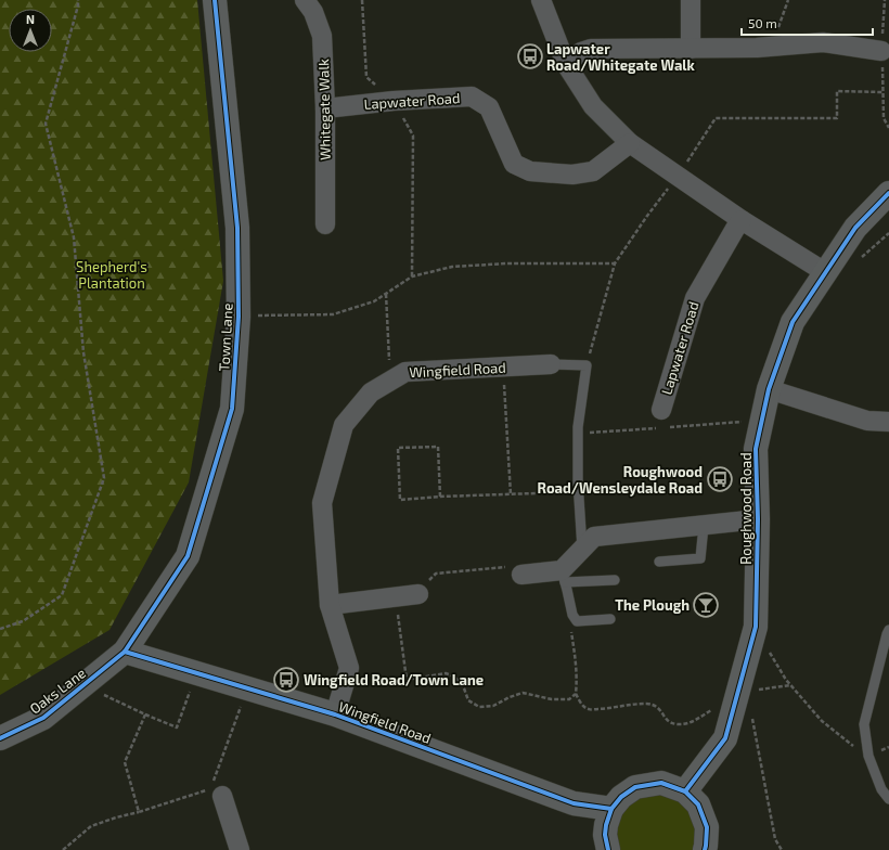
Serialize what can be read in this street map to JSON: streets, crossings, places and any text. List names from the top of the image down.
{
  "streets": {
    "street": [
      "Lapwater Road",
      "Whitegate Walk",
      "Town Lane",
      "Wingfield Road",
      "Roughwood Road",
      "Oaks Lane"
    ]
  },
  "crossings": [
    ["Lapwater Road", "Whitegate Walk"],
    ["Town Lane", "Wingfield Road"],
    ["Town Lane", "Oaks Lane"],
    ["Wingfield Road", "Oaks Lane"]
  ],
  "parks": ["Shepherd's Plantation"],
  "places": {
    "bus stop": ["Lapwater Road/Whitegate Walk", "Roughwood Road/Wensleydale Road", "Wingfield Road/Town Lane"],
    "bar": ["The Plough"]
  },
  "scale_bar": "50 m",
  "north": "top"
}
